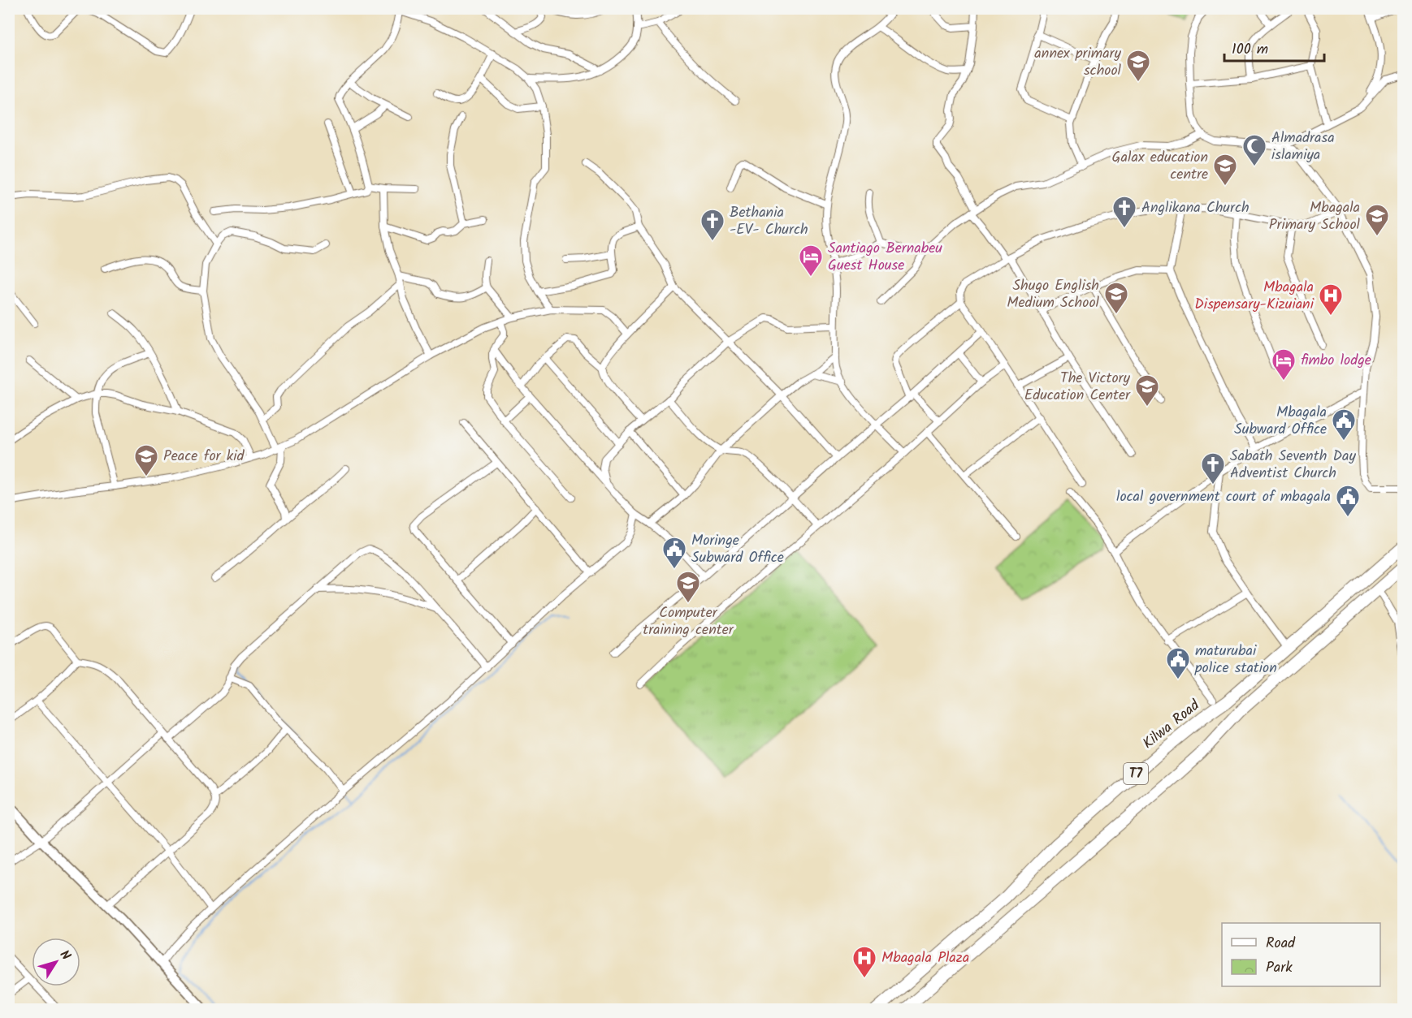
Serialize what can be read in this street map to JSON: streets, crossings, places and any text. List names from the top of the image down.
{
  "streets": {
    "highway": ["Kilwa Road", "T7"]
  },
  "places": {
    "school or university": [
      "annex primary school",
      "Galax education centre",
      "Mbagala Primary School",
      "Shugo English Medium School",
      "The Victory Education Center",
      "Peace for kid",
      "Computer training center"
    ],
    "mosque": ["Almadrasa islamiya"],
    "church": ["Anglikana Church", "Bethania -EV- Church", "Sabath Seventh Day Adventist Church"],
    "hotel": ["Santiago Bernabeu Guest House", "fimbo lodge"],
    "hospital": ["Mbagala Dispensary-Kizuiani", "Mbagala Plaza"],
    "public building": [
      "Mbagala Subward Office",
      "local government court of mbagala",
      "Moringe Subward Office",
      "maturubai police station"
    ]
  },
  "legend": ["Road", "Park"],
  "scale_bar": "100 m",
  "north": "top right"
}
